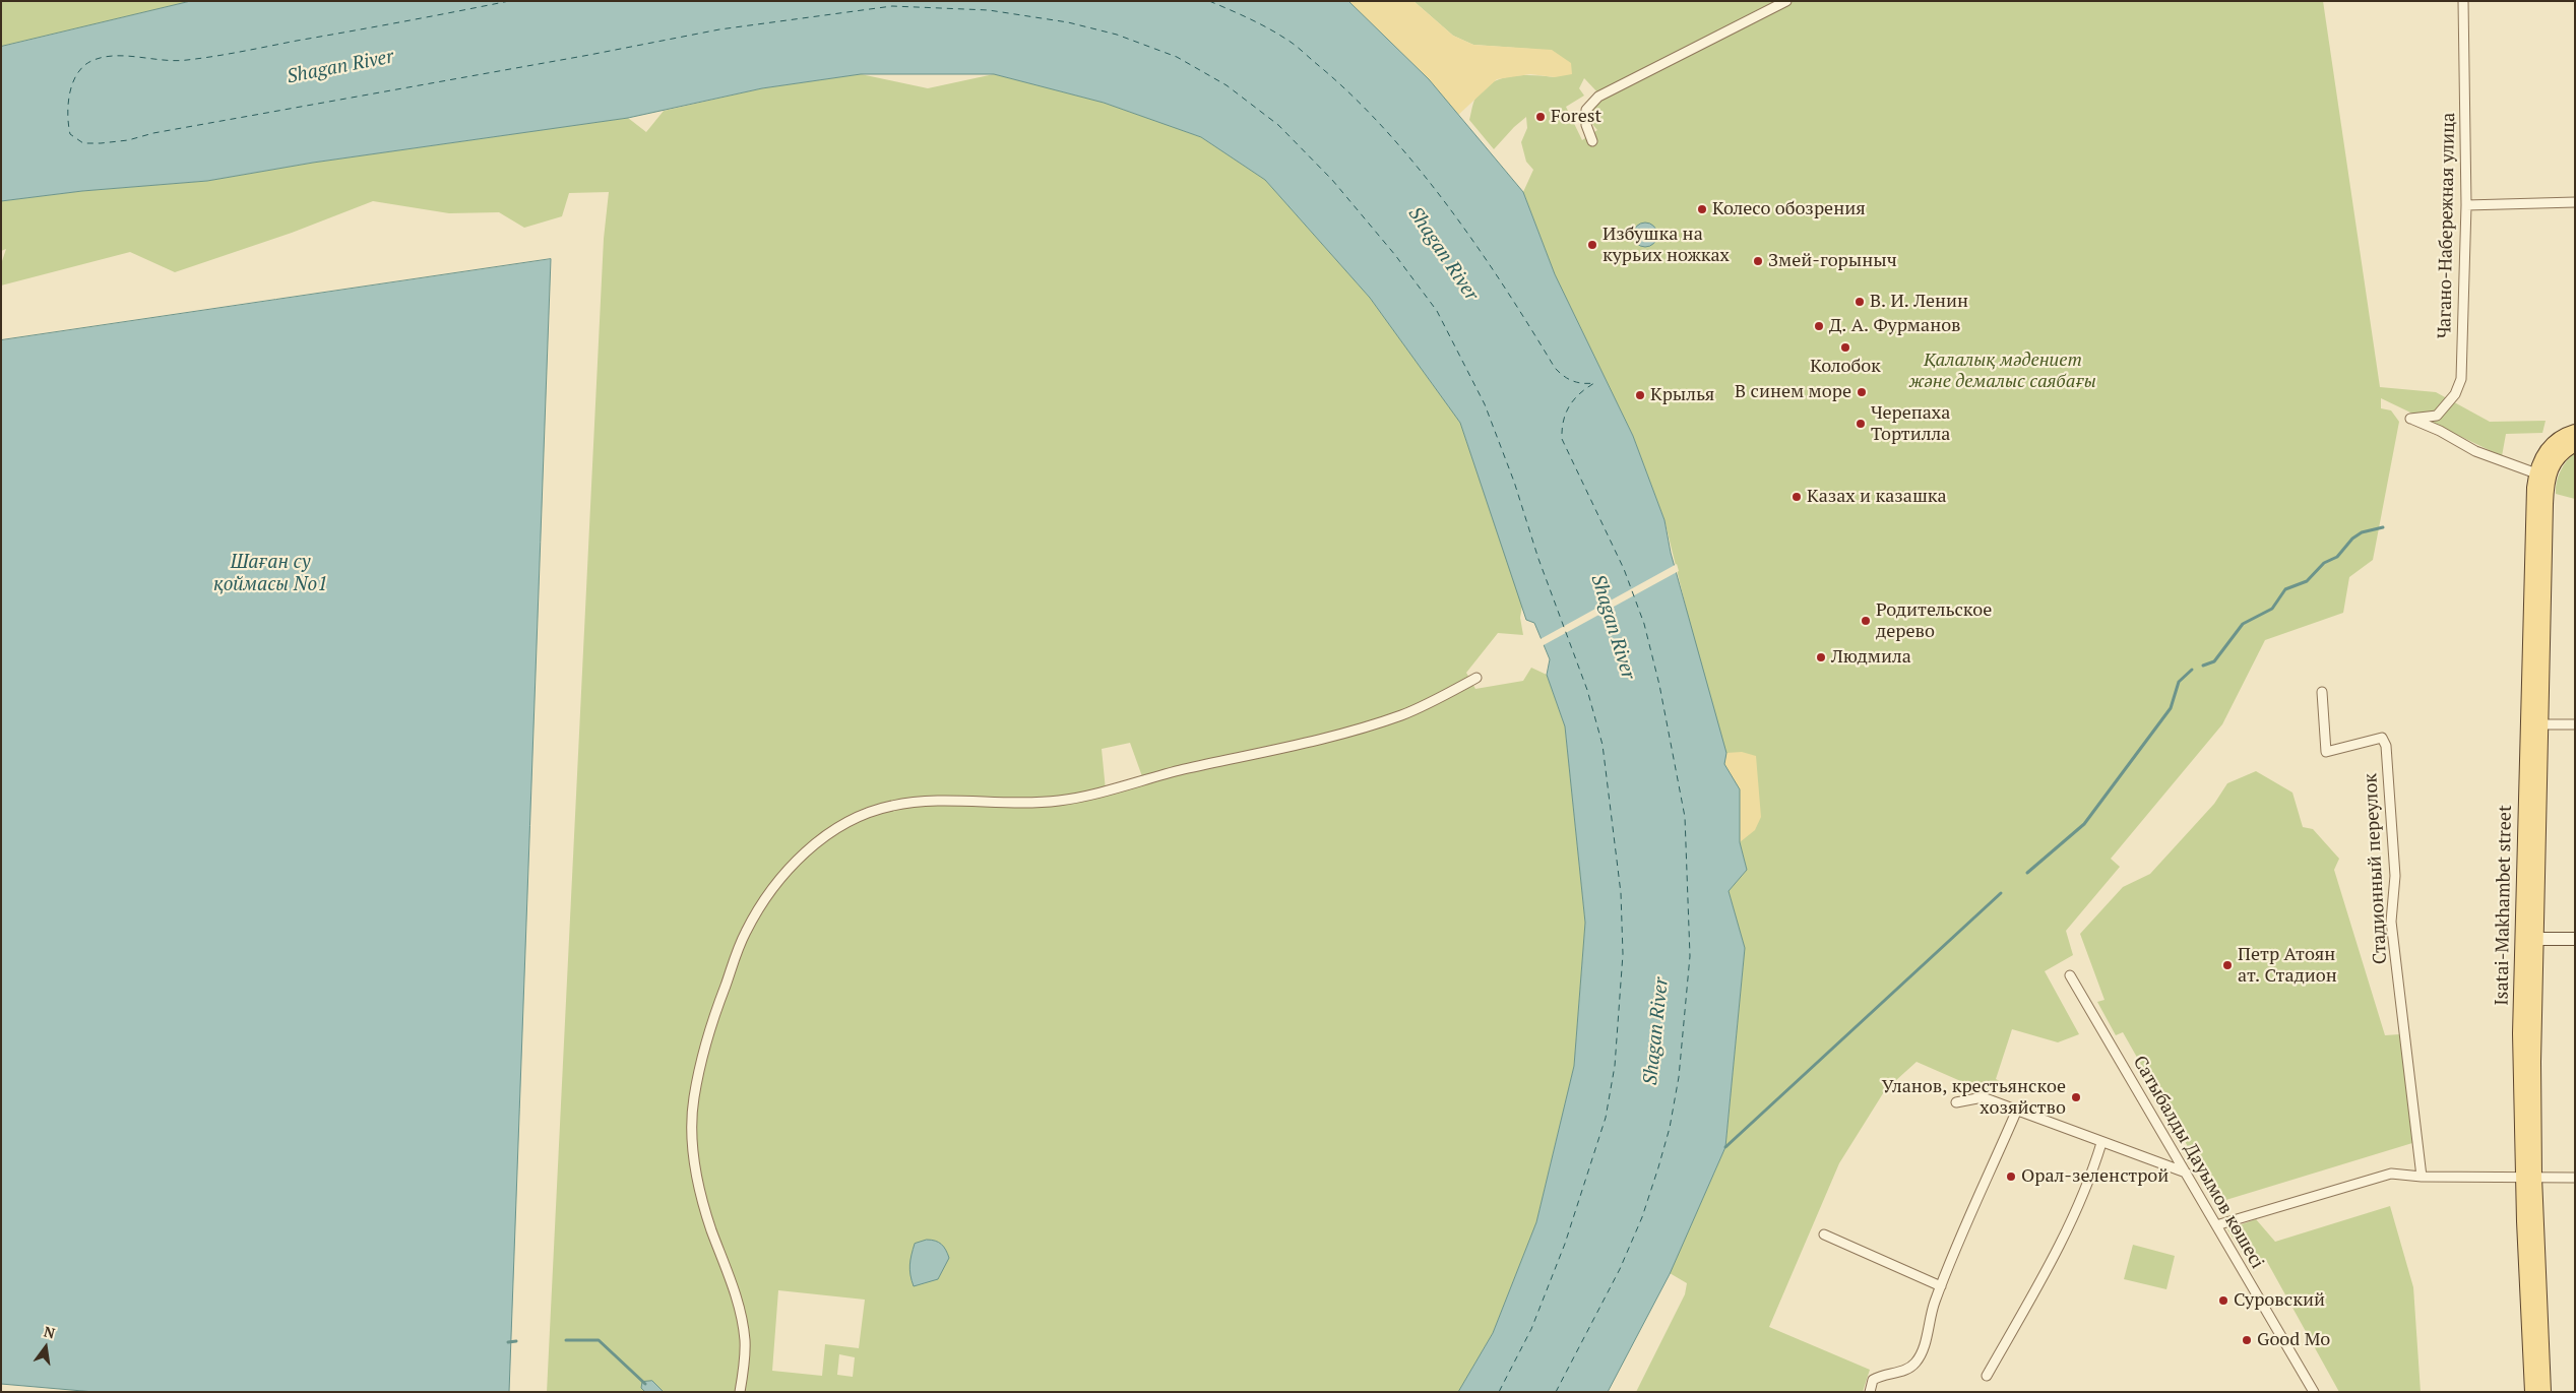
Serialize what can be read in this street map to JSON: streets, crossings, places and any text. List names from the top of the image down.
{
  "streets": {
    "main road": ["Isatai-Makhambet street"],
    "street": ["Чагано-Набережная улица", "Стадионный переулок", "Сатыбалды Дауымов көшесі"]
  },
  "crossings": [
    ["Чагано-Набережная улица", "Isatai-Makhambet street"]
  ],
  "water": ["Shagan River", "Шаған су қоймасы No1"],
  "parks": ["Қалалық мәдениет және демалыс саябағы"],
  "places": [
    "Forest",
    "Колесо обозрения",
    "Избушка на курьих ножках",
    "Змей-горыныч",
    "В. И. Ленин",
    "Д. А. Фурманов",
    "Колобок",
    "В синем море",
    "Крылья",
    "Черепаха Тортилла",
    "Казах и казашка",
    "Родительское дерево",
    "Людмила",
    "Петр Атоян ат. Стадион",
    "Уланов, крестьянское хозяйство",
    "Орал-зеленстрой",
    "Суровский",
    "Good Mo"
  ],
  "north": "top"
}
